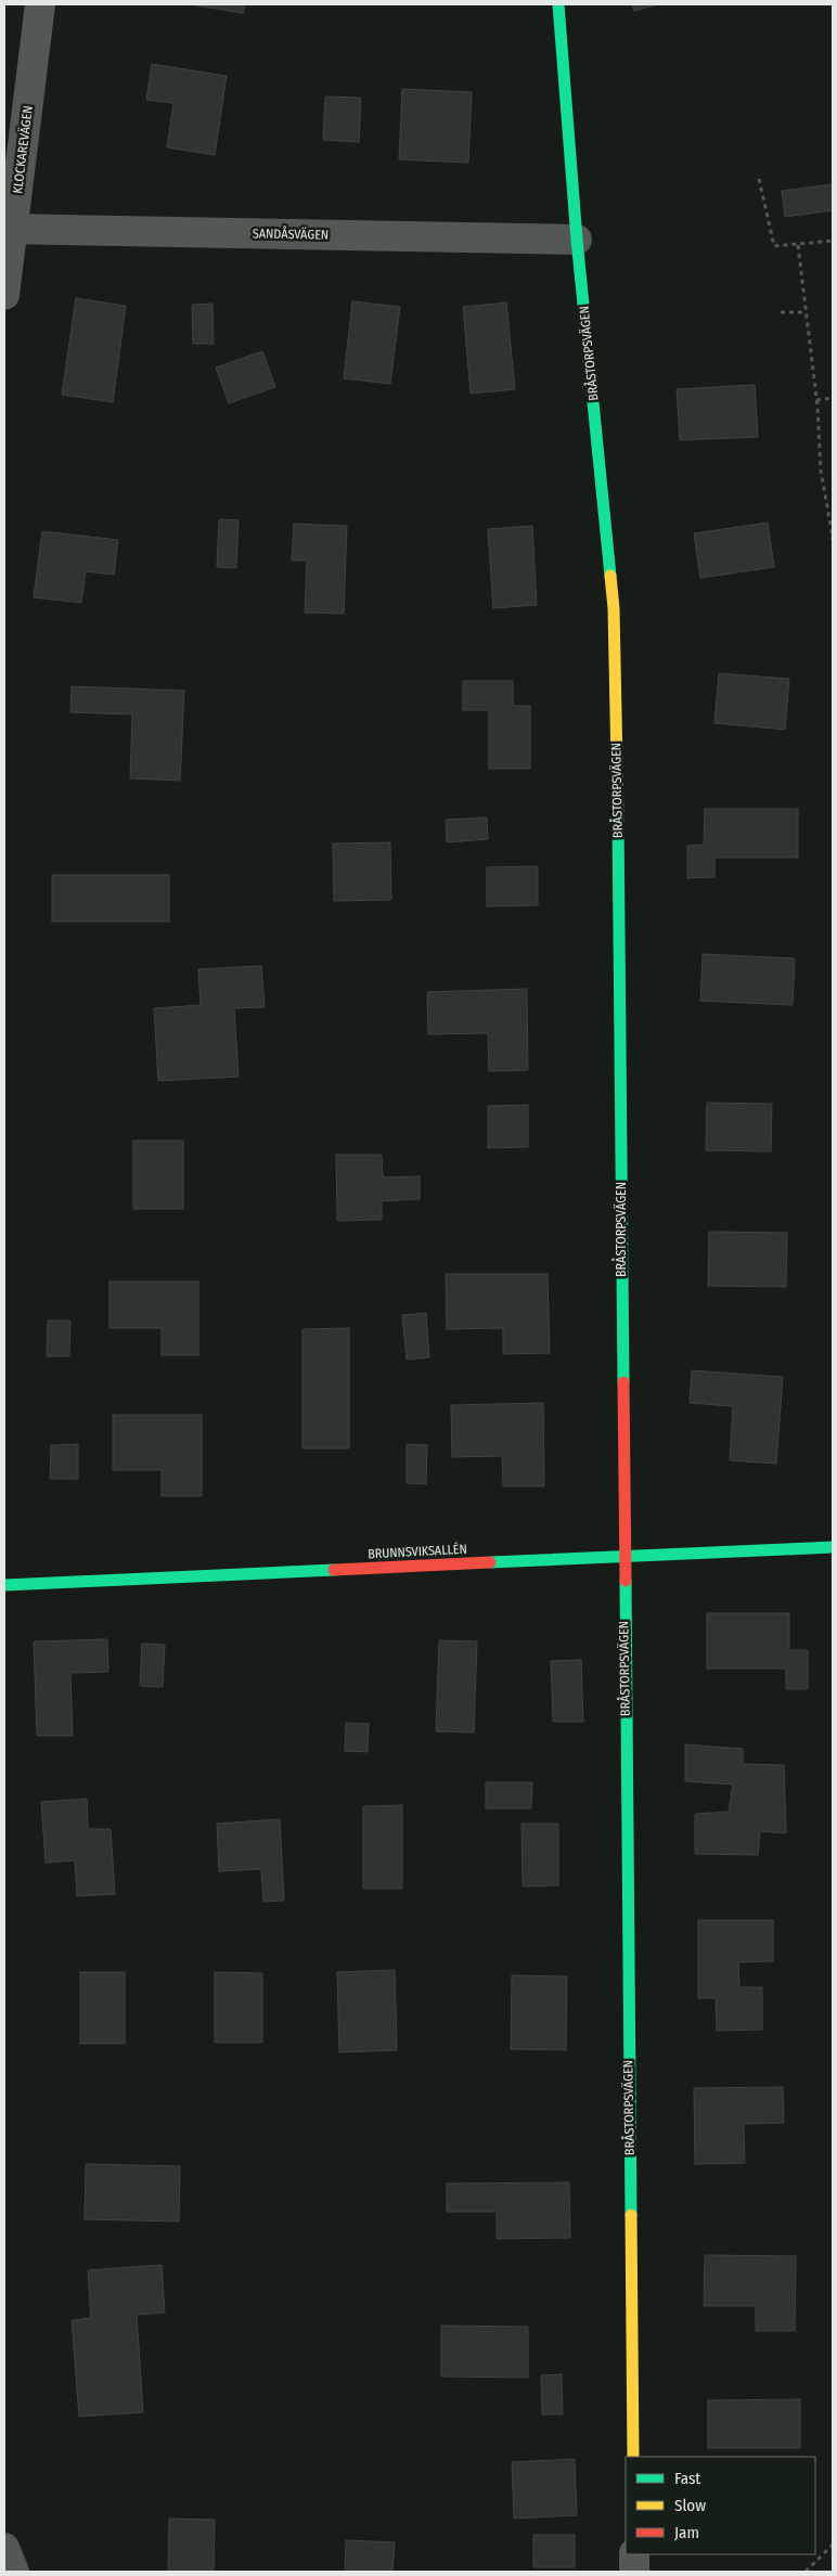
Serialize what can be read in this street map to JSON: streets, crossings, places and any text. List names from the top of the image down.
{
  "streets": {
    "street": [
      "KLOCKAREVÄGEN",
      "SANDÅSVÄGEN",
      "BRÅSTORPSVÄGEN",
      "BRUNNSVIKSALLÉN"
    ]
  },
  "crossings": [
    ["KLOCKAREVÄGEN", "SANDÅSVÄGEN"],
    ["SANDÅSVÄGEN", "BRÅSTORPSVÄGEN"],
    ["BRÅSTORPSVÄGEN", "BRUNNSVIKSALLÉN"]
  ],
  "legend": ["Fast", "Slow", "Jam"]
}
